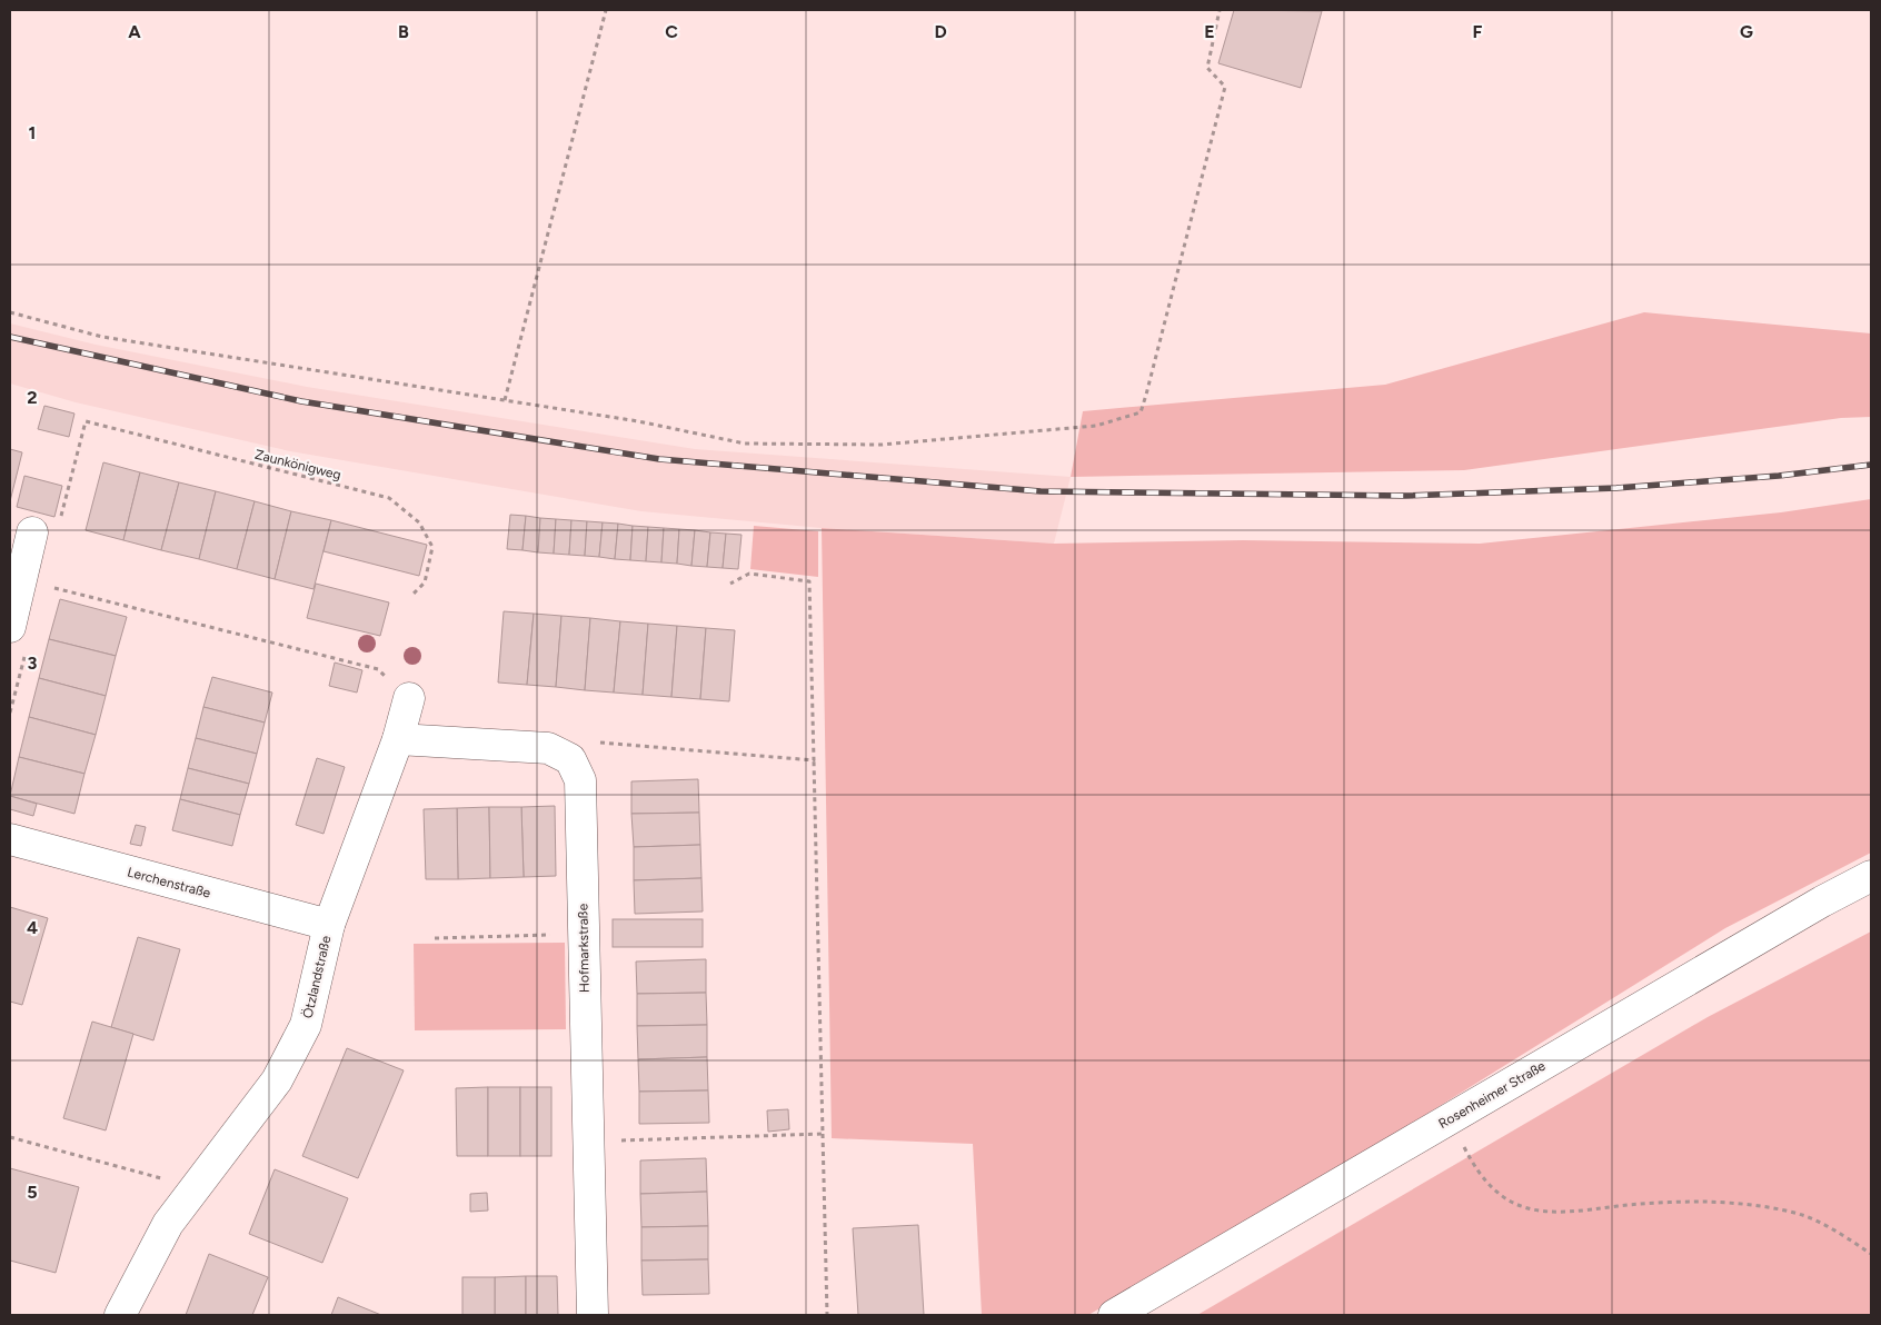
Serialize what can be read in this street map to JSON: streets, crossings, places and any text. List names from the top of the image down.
{
  "streets": {
    "street": [
      "Lerchenstraße",
      "Hofmarkstraße",
      "Ötzlandstraße",
      "Rosenheimer Straße"
    ],
    "path": ["Zaunkönigweg"]
  },
  "crossings": [
    ["Lerchenstraße", "Ötzlandstraße"]
  ],
  "grid": {
    "columns": [
      "A",
      "B",
      "C",
      "D",
      "E",
      "F",
      "G"
    ],
    "rows": [
      "1",
      "2",
      "3",
      "4",
      "5"
    ]
  }
}
